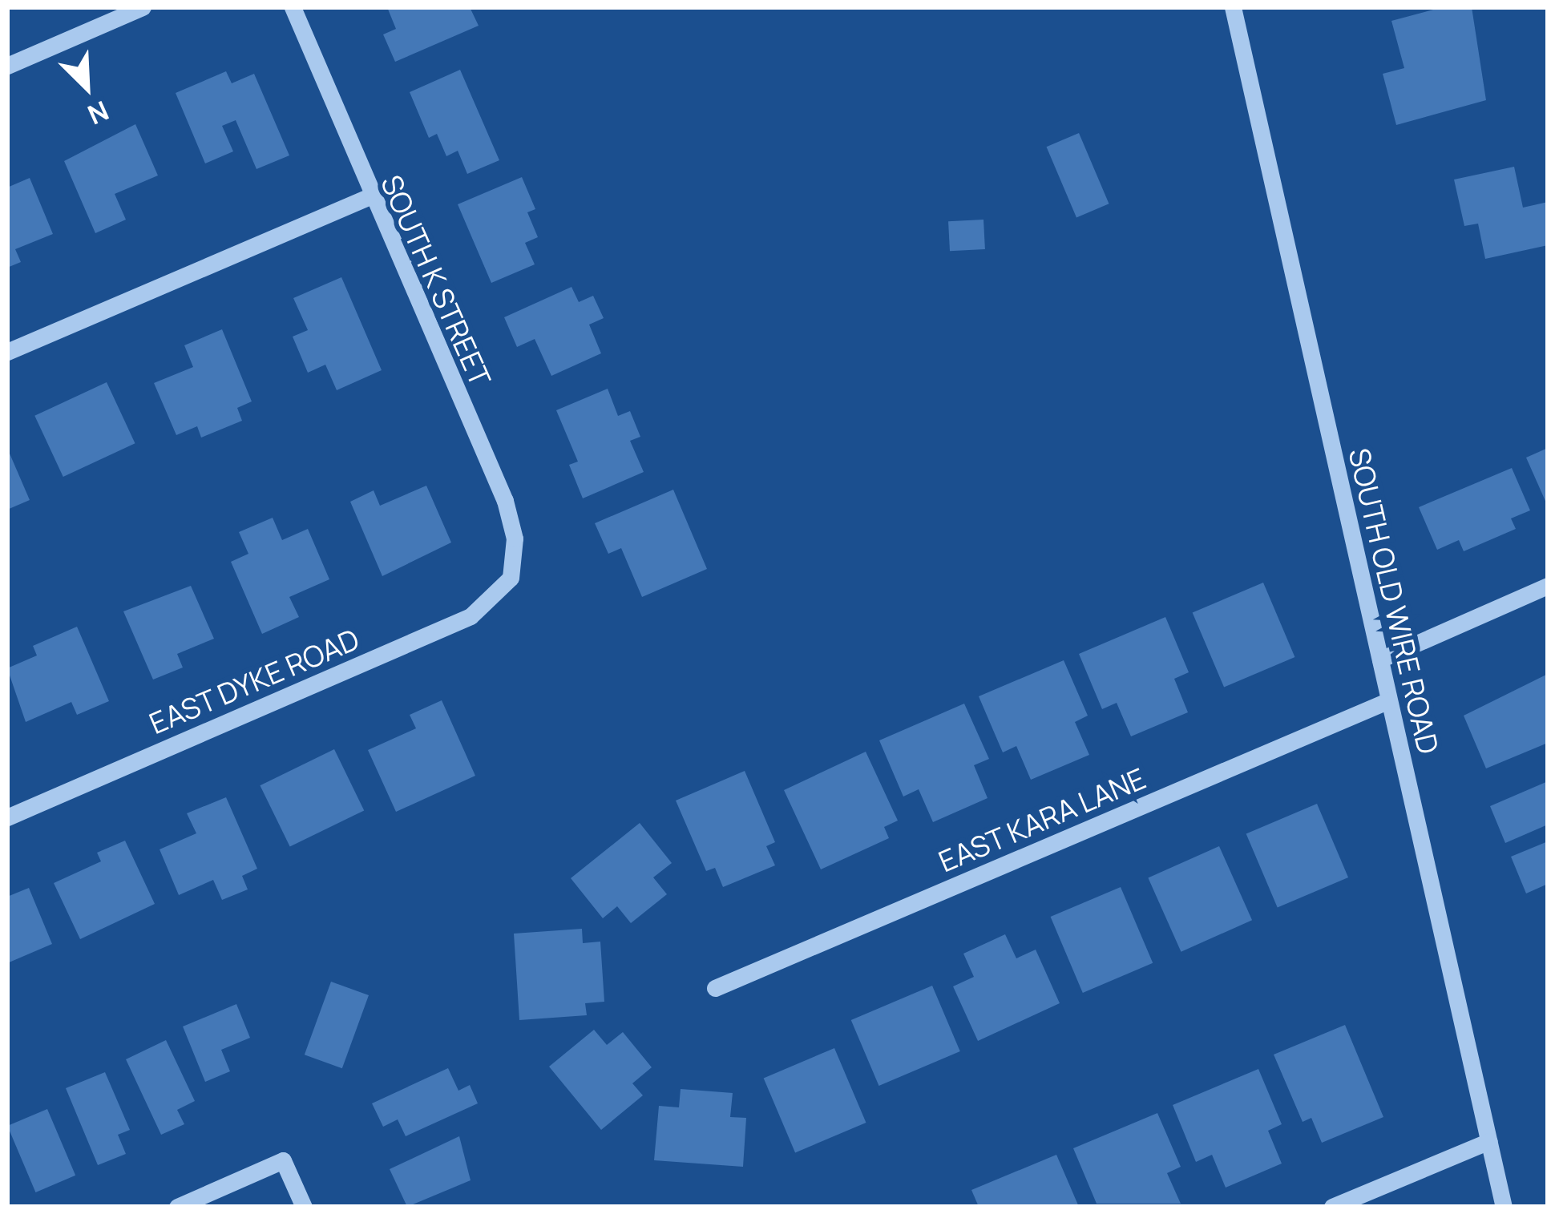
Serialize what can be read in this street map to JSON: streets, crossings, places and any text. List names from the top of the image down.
{
  "streets": {
    "street": [
      "SOUTH K STREET",
      "SOUTH OLD WIRE ROAD",
      "EAST DYKE ROAD",
      "EAST KARA LANE"
    ]
  },
  "crossings": [
    ["SOUTH K STREET", "EAST DYKE ROAD"],
    ["SOUTH OLD WIRE ROAD", "EAST KARA LANE"]
  ],
  "north": "bottom right"
}
